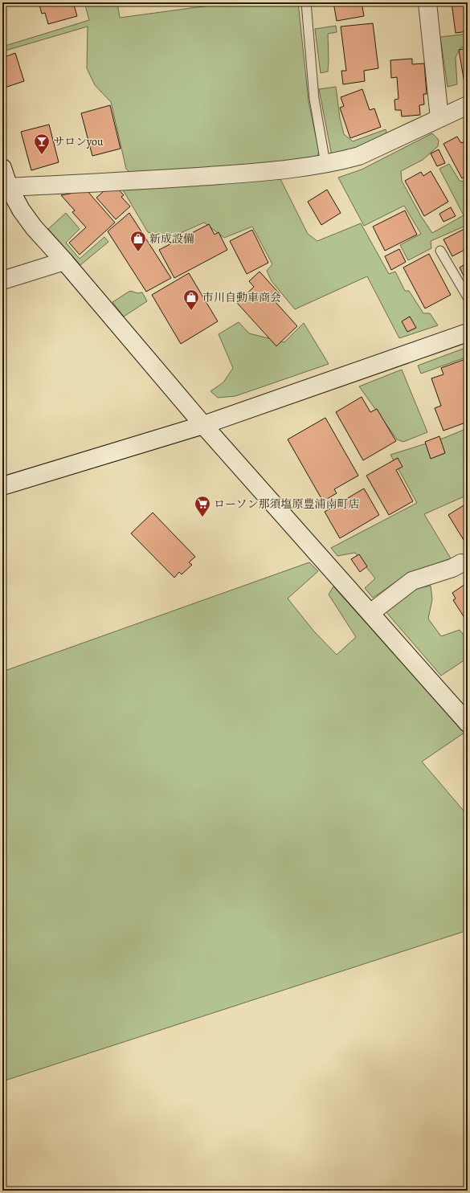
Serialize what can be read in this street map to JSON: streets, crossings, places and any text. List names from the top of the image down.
{
  "places": {
    "bar": ["サロンyou"],
    "shop": ["新成設備", "市川自動車商会"],
    "supermarket": ["ローソン那須塩原豊浦南町店"]
  }
}
